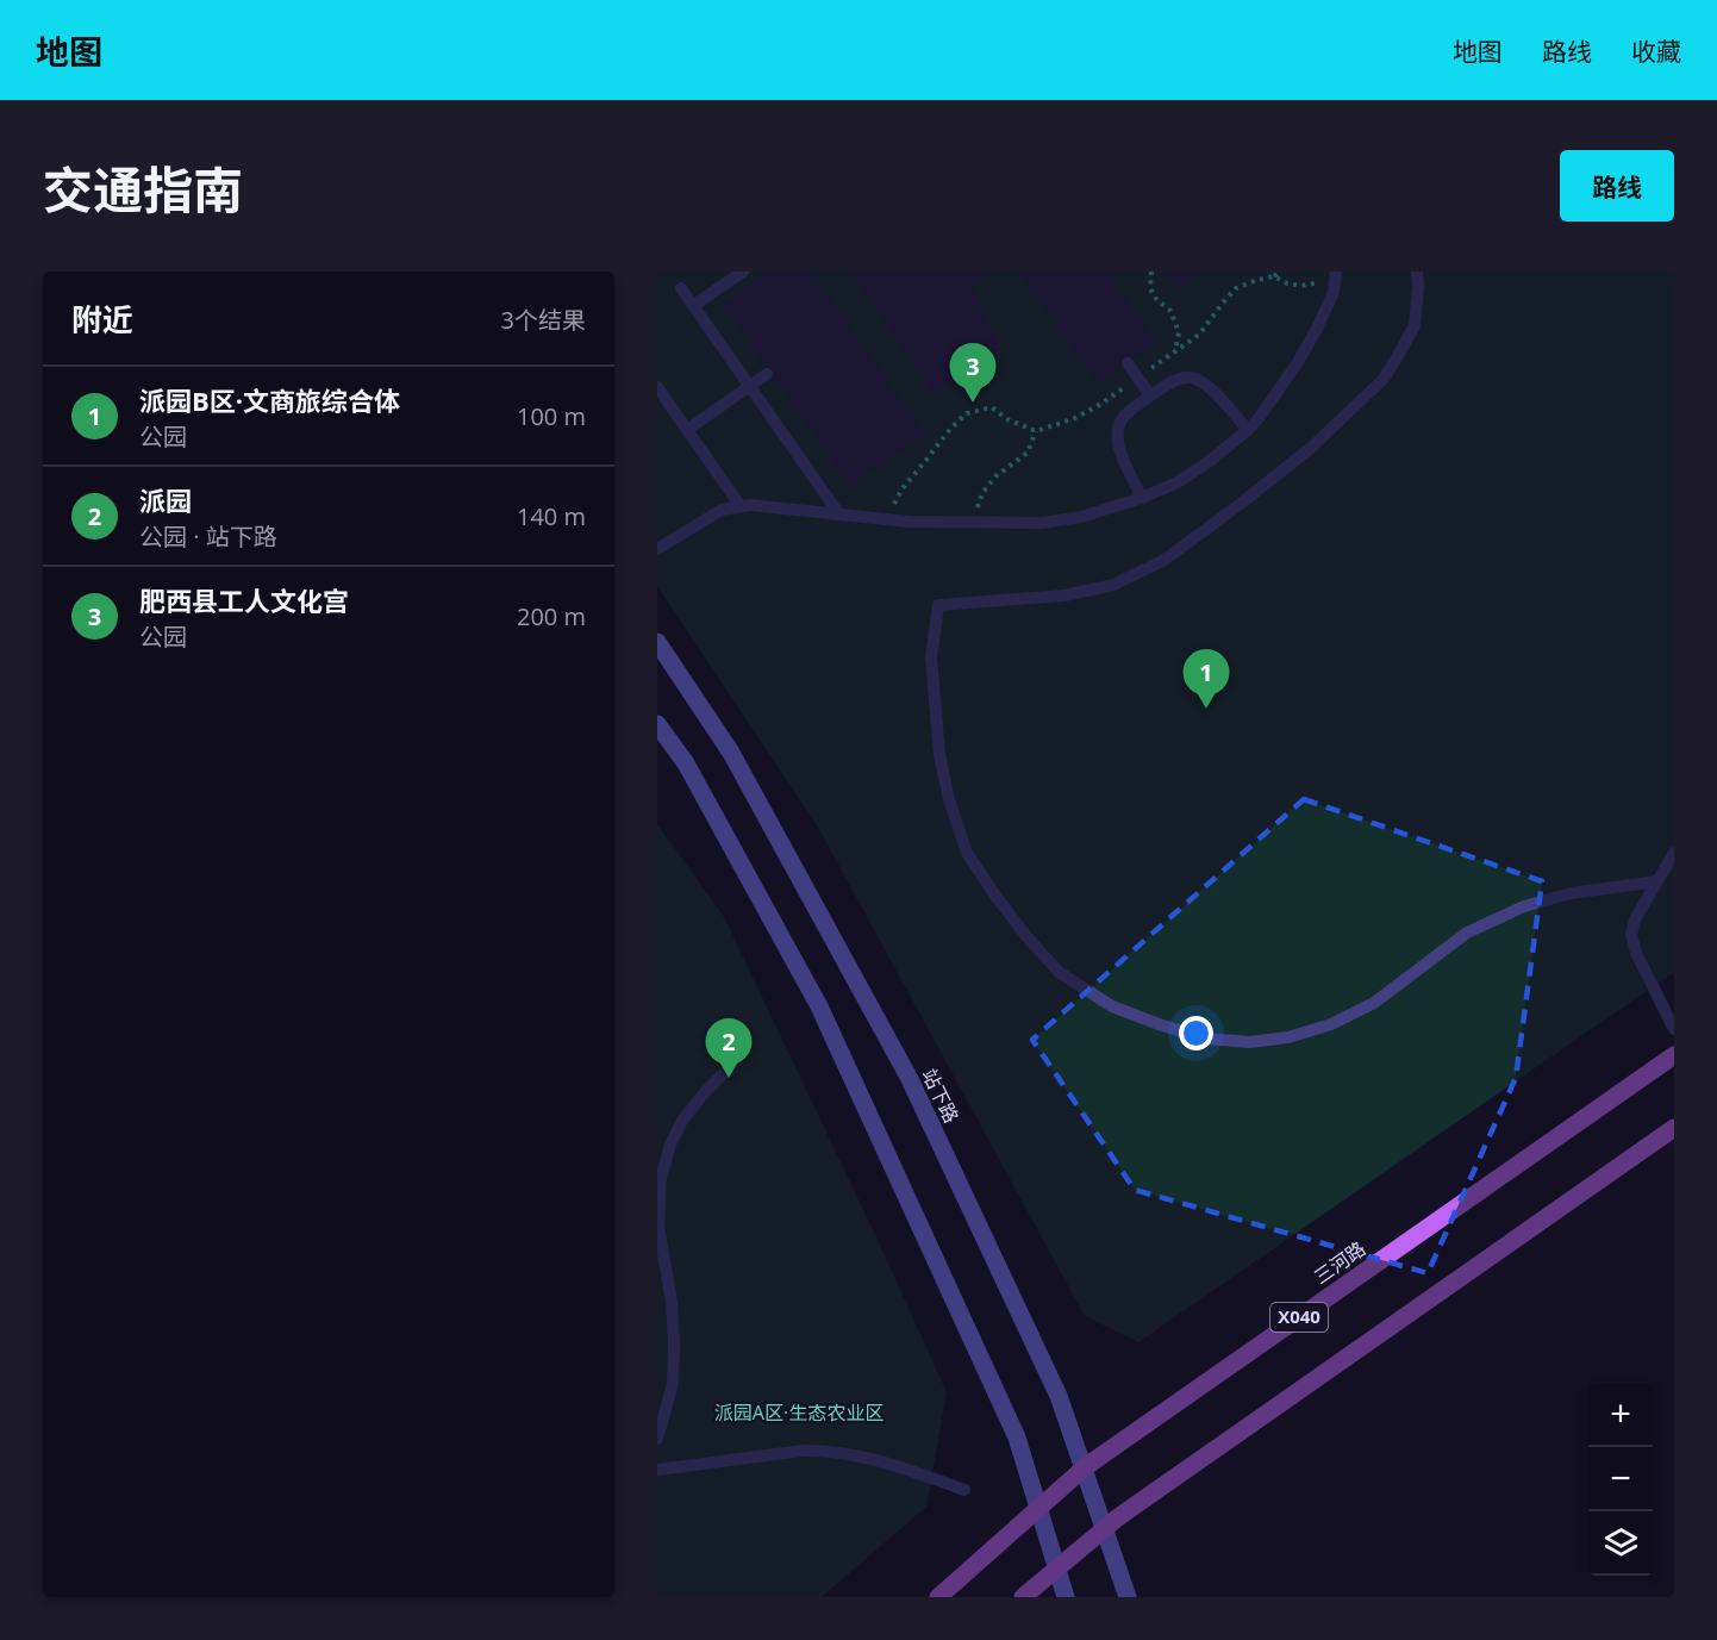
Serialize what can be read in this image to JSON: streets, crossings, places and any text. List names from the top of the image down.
{
  "streets": {
    "main road": ["站下路", "三河路", "X040"]
  },
  "crossings": [
    ["站下路", "三河路"]
  ],
  "parks": ["派园A区·生态农业区"],
  "page": {
    "header": "地图",
    "nav": ["地图", "路线", "收藏"],
    "title": "交通指南",
    "buttons": "路线",
    "heading": ["附近", "3个结果"],
    "pins": ["3", "1", "2"],
    "list": [
      {
        "mark": "1",
        "name": "派园B区·文商旅综合体",
        "note": "公园",
        "value": "100 m"
      },
      {
        "mark": "2",
        "name": "派园",
        "note": "公园 · 站下路",
        "value": "140 m"
      },
      {
        "mark": "3",
        "name": "肥西县工人文化宫",
        "note": "公园",
        "value": "200 m"
      }
    ],
    "map_buttons": ["+", "−"]
  }
}
